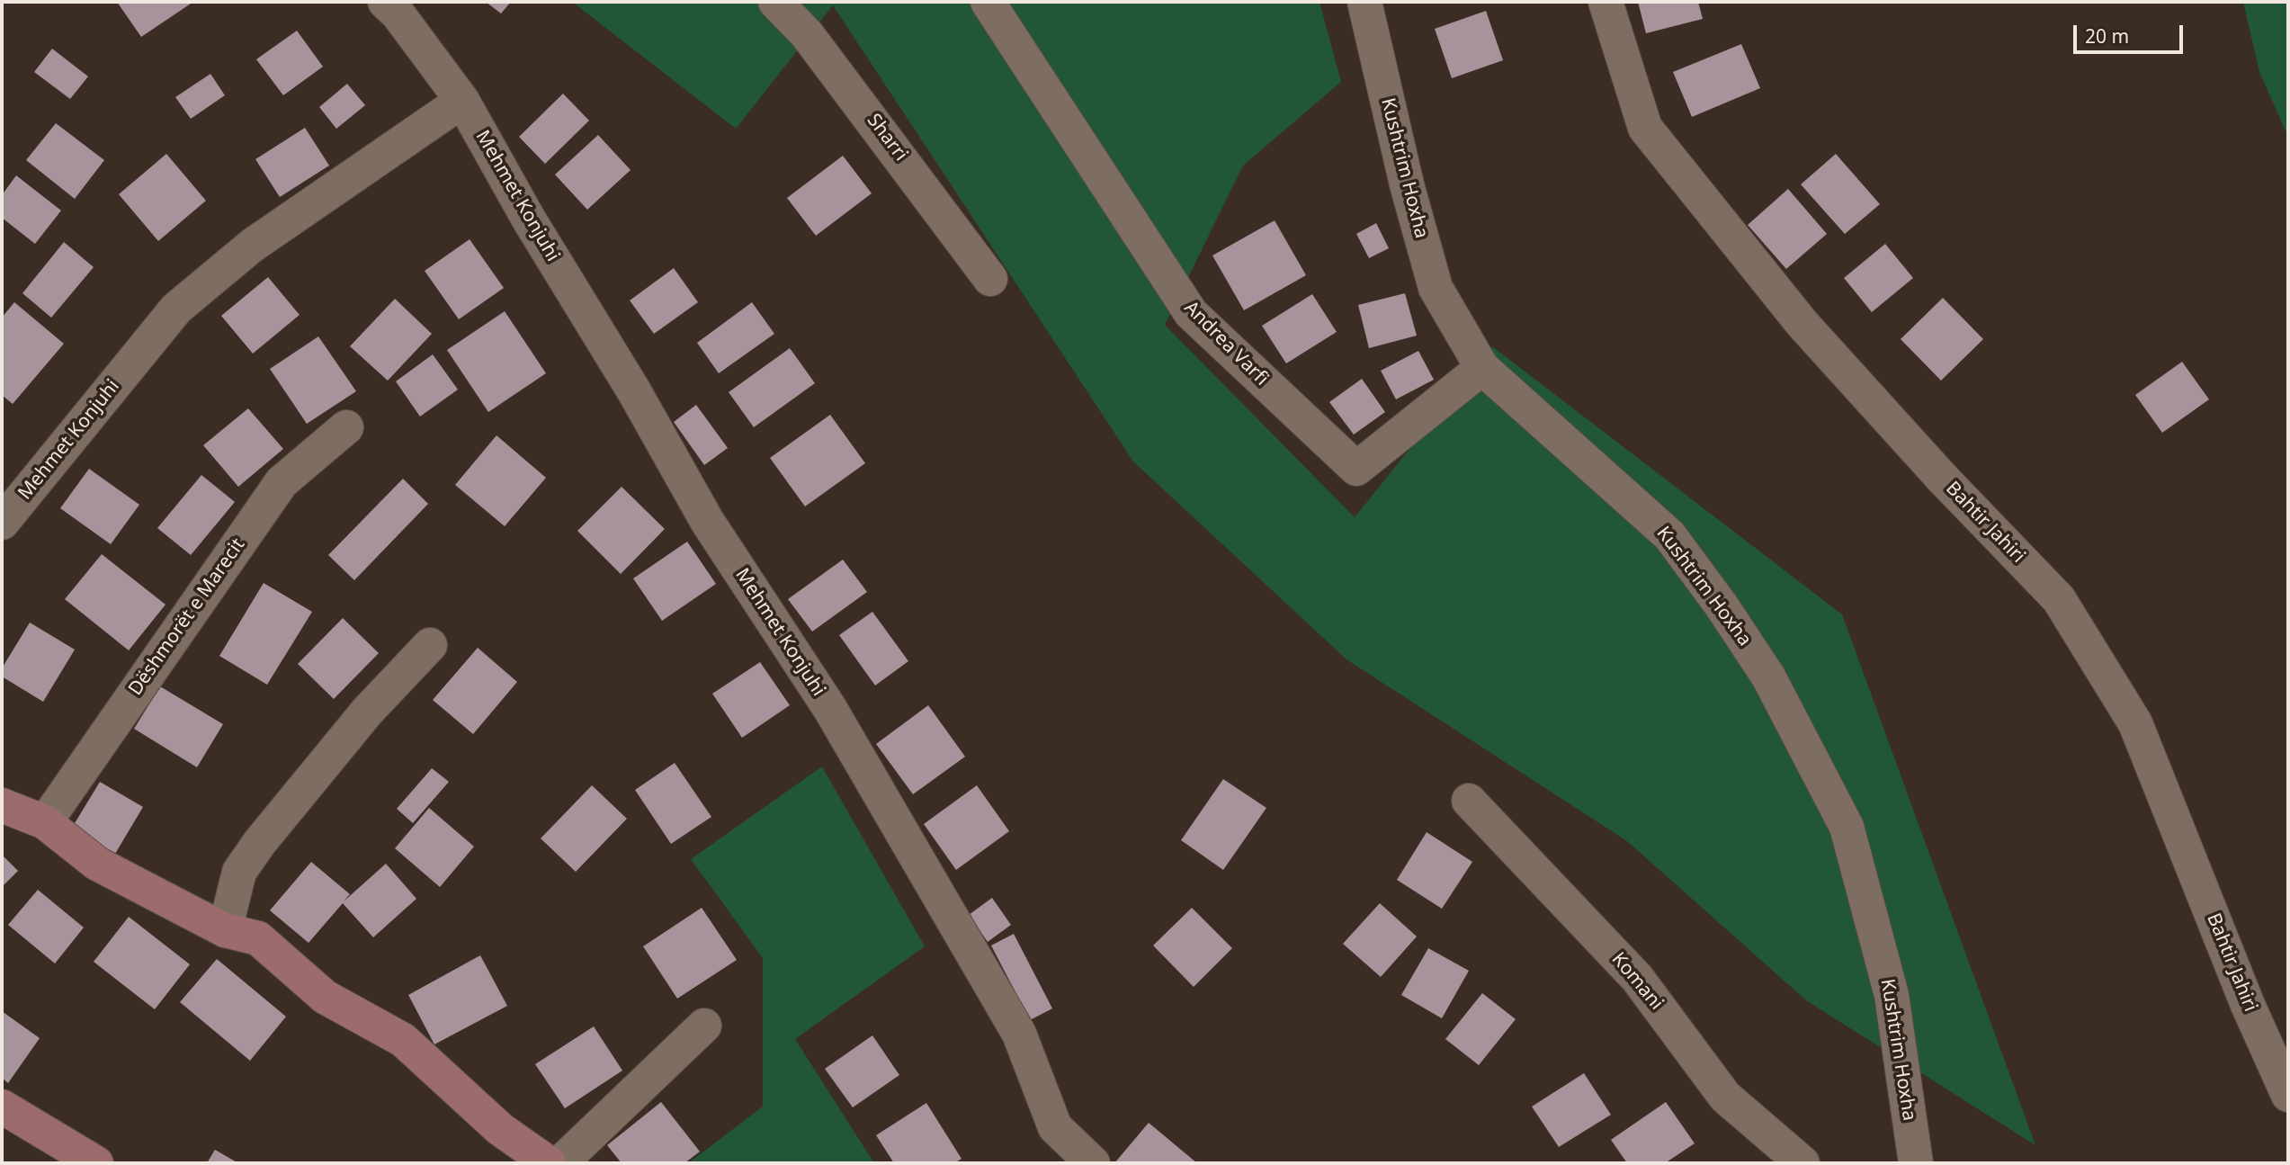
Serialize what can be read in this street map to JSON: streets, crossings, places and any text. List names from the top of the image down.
{
  "streets": {
    "street": [
      "Sharri",
      "Kushtrim Hoxha",
      "Mehmet Konjuhi",
      "Andrea Varfi",
      "Bahtir Jahiri",
      "Dëshmorët e Marecit",
      "Komani"
    ]
  },
  "crossings": [
    ["Kushtrim Hoxha", "Andrea Varfi"]
  ],
  "scale_bar": "20 m"
}
